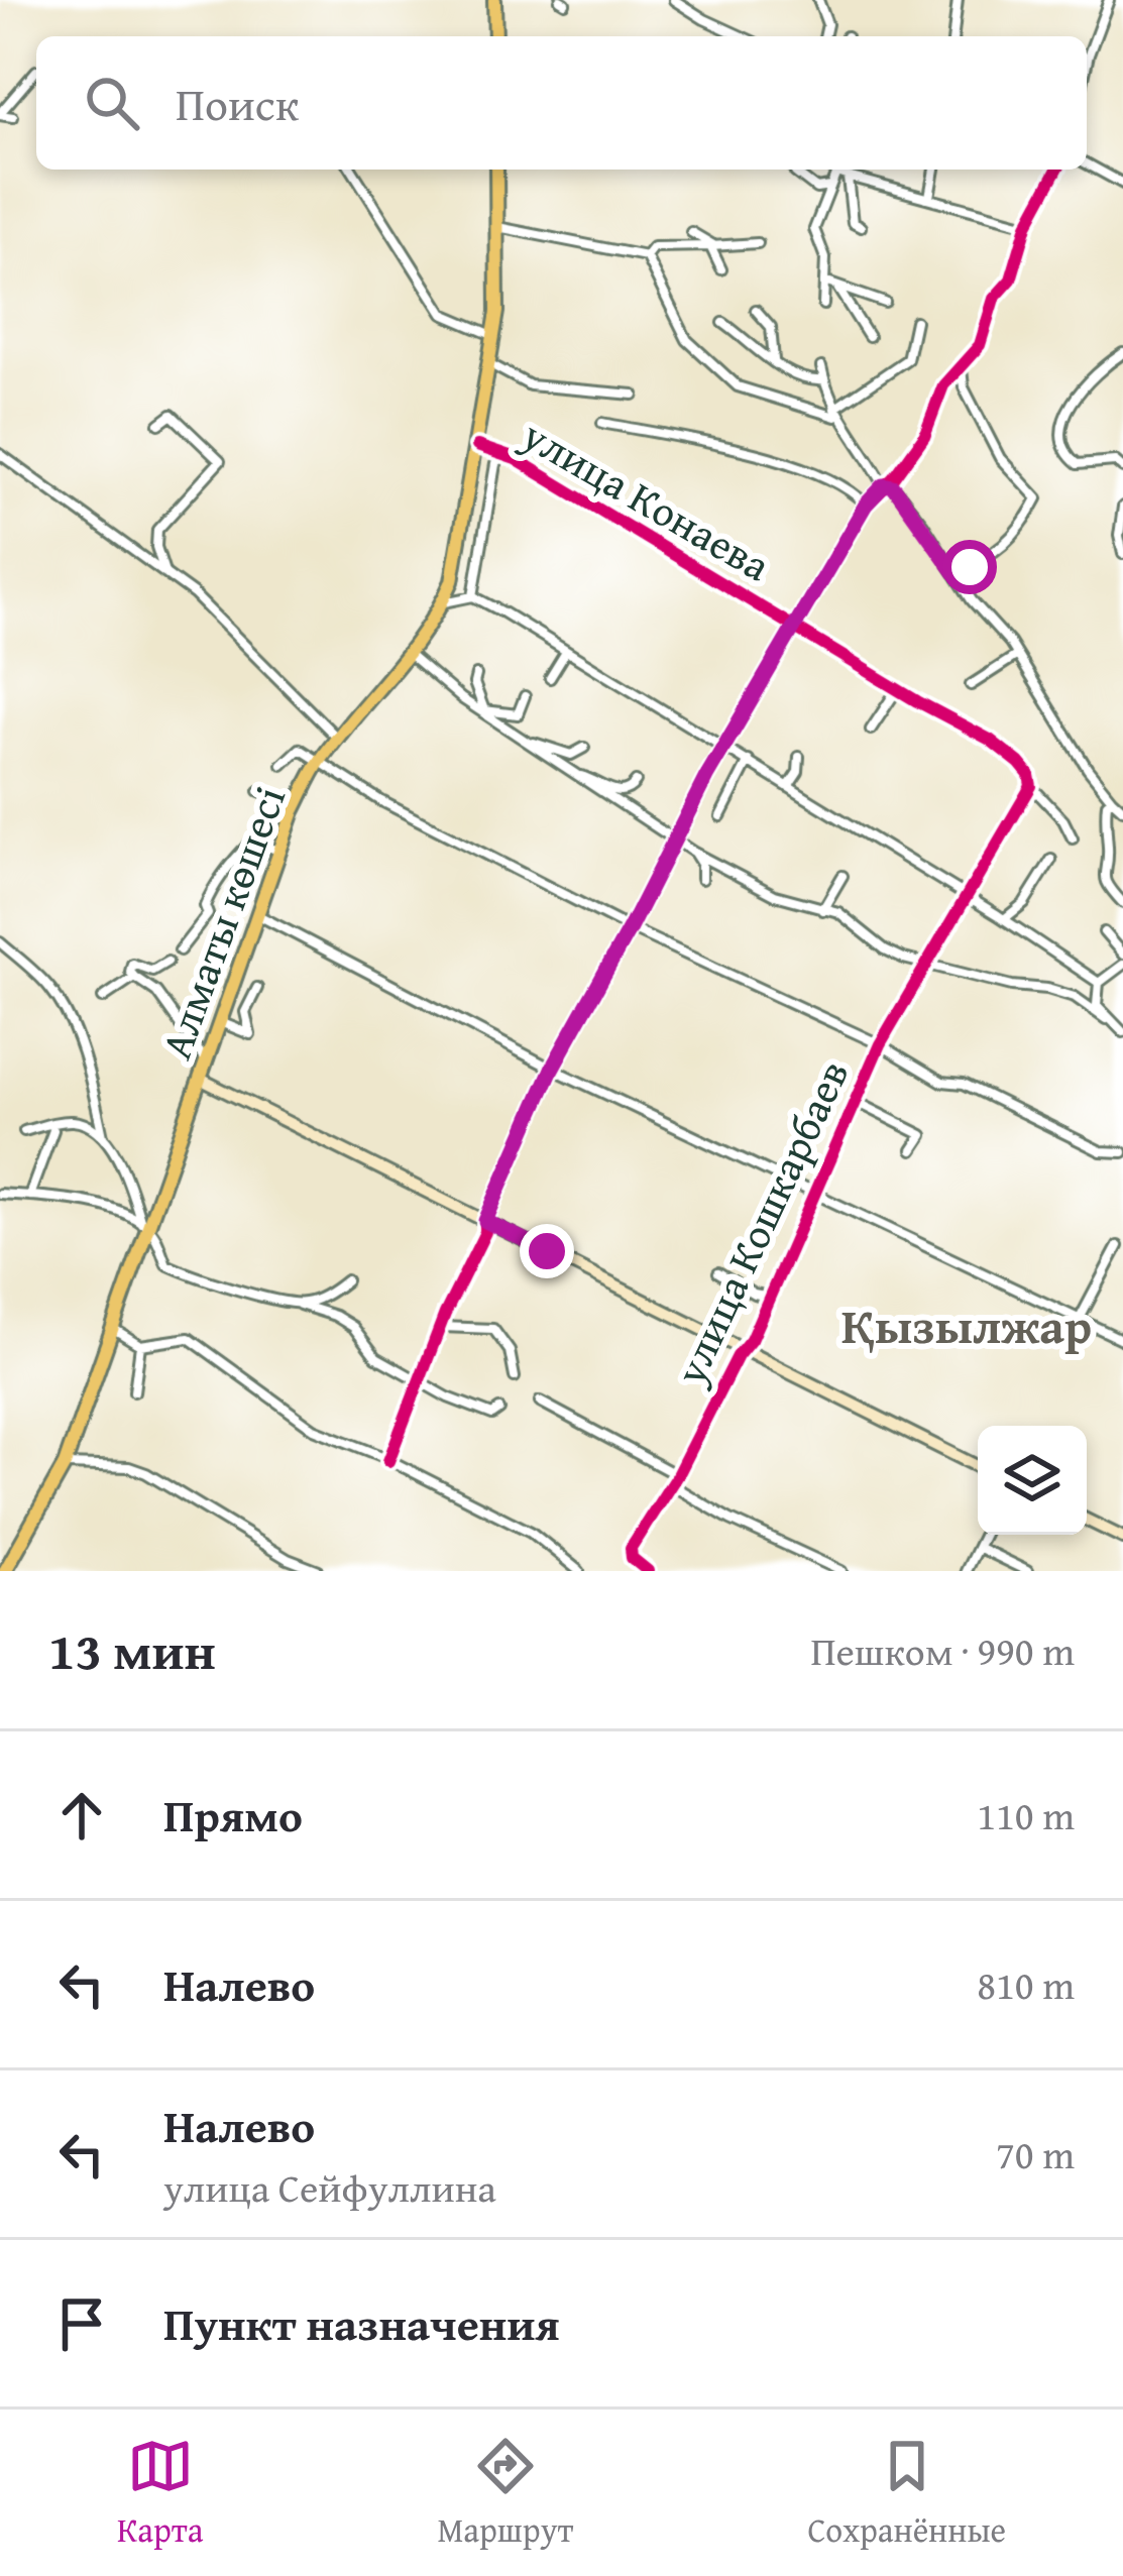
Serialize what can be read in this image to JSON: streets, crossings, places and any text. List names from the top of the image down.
{
  "streets": {
    "main road": ["Алматы көшесі"],
    "street": ["улица Конаева", "улица Кошкарбаев"]
  },
  "crossings": [
    ["улица Конаева", "Алматы көшесі"]
  ],
  "districts": ["Қызылжар"],
  "page": {
    "search": "Поиск",
    "heading": ["13 мин", "Пешком · 990 m"],
    "list": [
      ["Прямо", "110 m"],
      ["Налево", "810 m"],
      ["Налево", "улица Сейфуллина", "70 m"],
      "Пункт назначения"
    ],
    "nav": ["Карта", "Маршрут", "Сохранённые"]
  }
}
